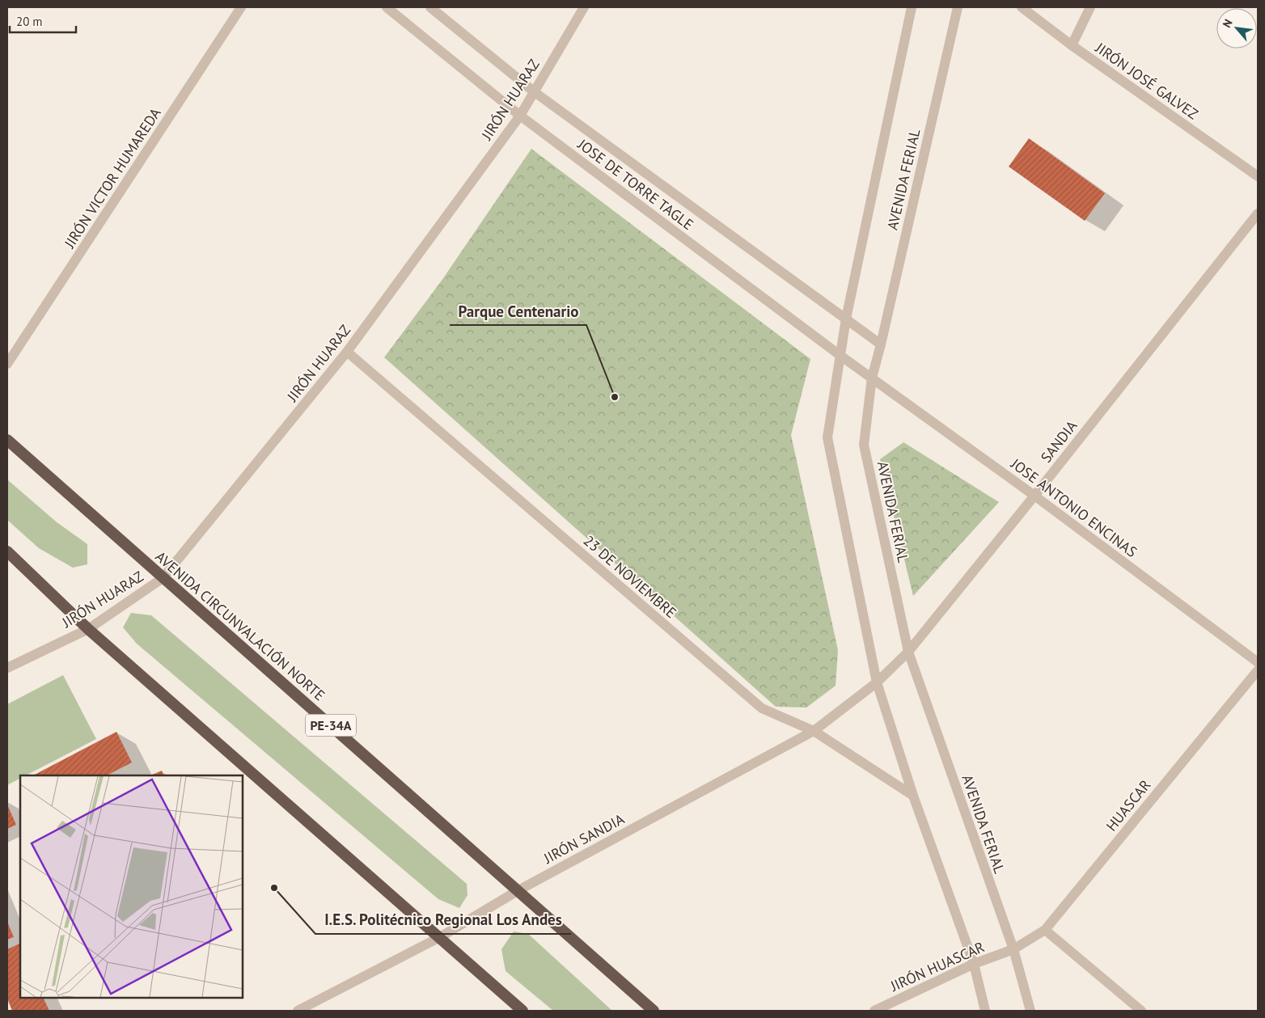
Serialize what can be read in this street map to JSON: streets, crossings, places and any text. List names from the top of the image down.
{
  "streets": {
    "highway": ["AVENIDA CIRCUNVALACIÓN NORTE", "PE-34A"],
    "street": [
      "JIRÓN JOSÉ GALVEZ",
      "JIRÓN HUARAZ",
      "JIRÓN VICTOR HUMAREDA",
      "AVENIDA FERIAL",
      "JOSE DE TORRE TAGLE",
      "SANDIA",
      "JOSE ANTONIO ENCINAS",
      "23 DE NOVIEMBRE",
      "HUASCAR",
      "JIRÓN SANDIA",
      "JIRÓN HUASCAR"
    ]
  },
  "crossings": [
    ["JIRÓN HUARAZ", "JOSE DE TORRE TAGLE"],
    ["JIRÓN HUARAZ", "23 DE NOVIEMBRE"],
    ["JIRÓN HUARAZ", "AVENIDA CIRCUNVALACIÓN NORTE"],
    ["AVENIDA FERIAL", "JOSE DE TORRE TAGLE"],
    ["AVENIDA FERIAL", "SANDIA"],
    ["AVENIDA FERIAL", "JOSE ANTONIO ENCINAS"],
    ["AVENIDA FERIAL", "23 DE NOVIEMBRE"],
    ["AVENIDA FERIAL", "HUASCAR"],
    ["AVENIDA FERIAL", "JIRÓN SANDIA"],
    ["AVENIDA FERIAL", "JIRÓN HUASCAR"],
    ["JOSE DE TORRE TAGLE", "JOSE ANTONIO ENCINAS"],
    ["SANDIA", "JOSE ANTONIO ENCINAS"],
    ["SANDIA", "JIRÓN SANDIA"],
    ["23 DE NOVIEMBRE", "JIRÓN SANDIA"],
    ["AVENIDA CIRCUNVALACIÓN NORTE", "JIRÓN SANDIA"],
    ["HUASCAR", "JIRÓN HUASCAR"]
  ],
  "places": ["Parque Centenario", "I.E.S. Politécnico Regional Los Andes"],
  "scale_bar": "20 m",
  "north": "top left"
}
